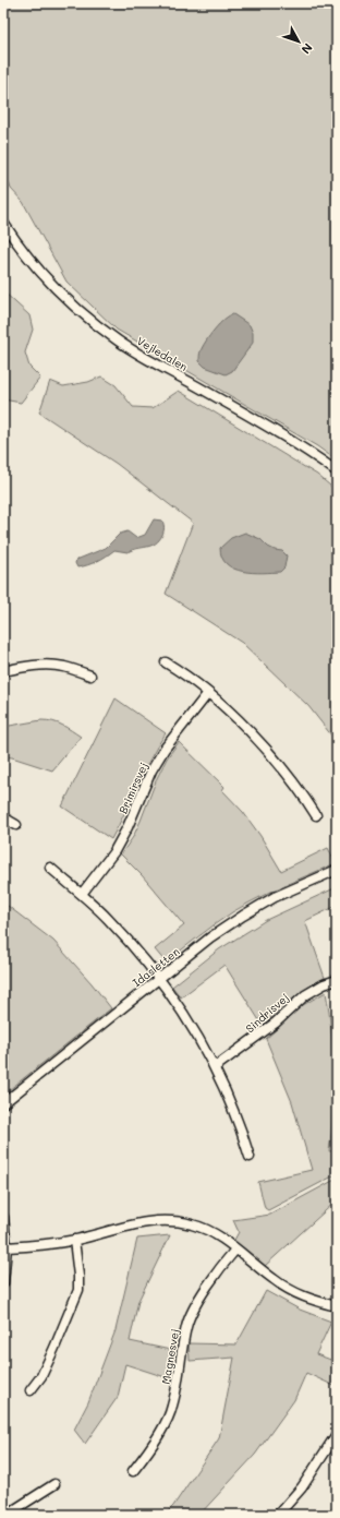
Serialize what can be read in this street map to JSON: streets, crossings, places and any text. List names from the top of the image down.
{
  "streets": {
    "street": [
      "Vejledalen",
      "Brimirsvej",
      "Idasletten",
      "Sindrisvej",
      "Magnesvej"
    ]
  },
  "north": "bottom right"
}
